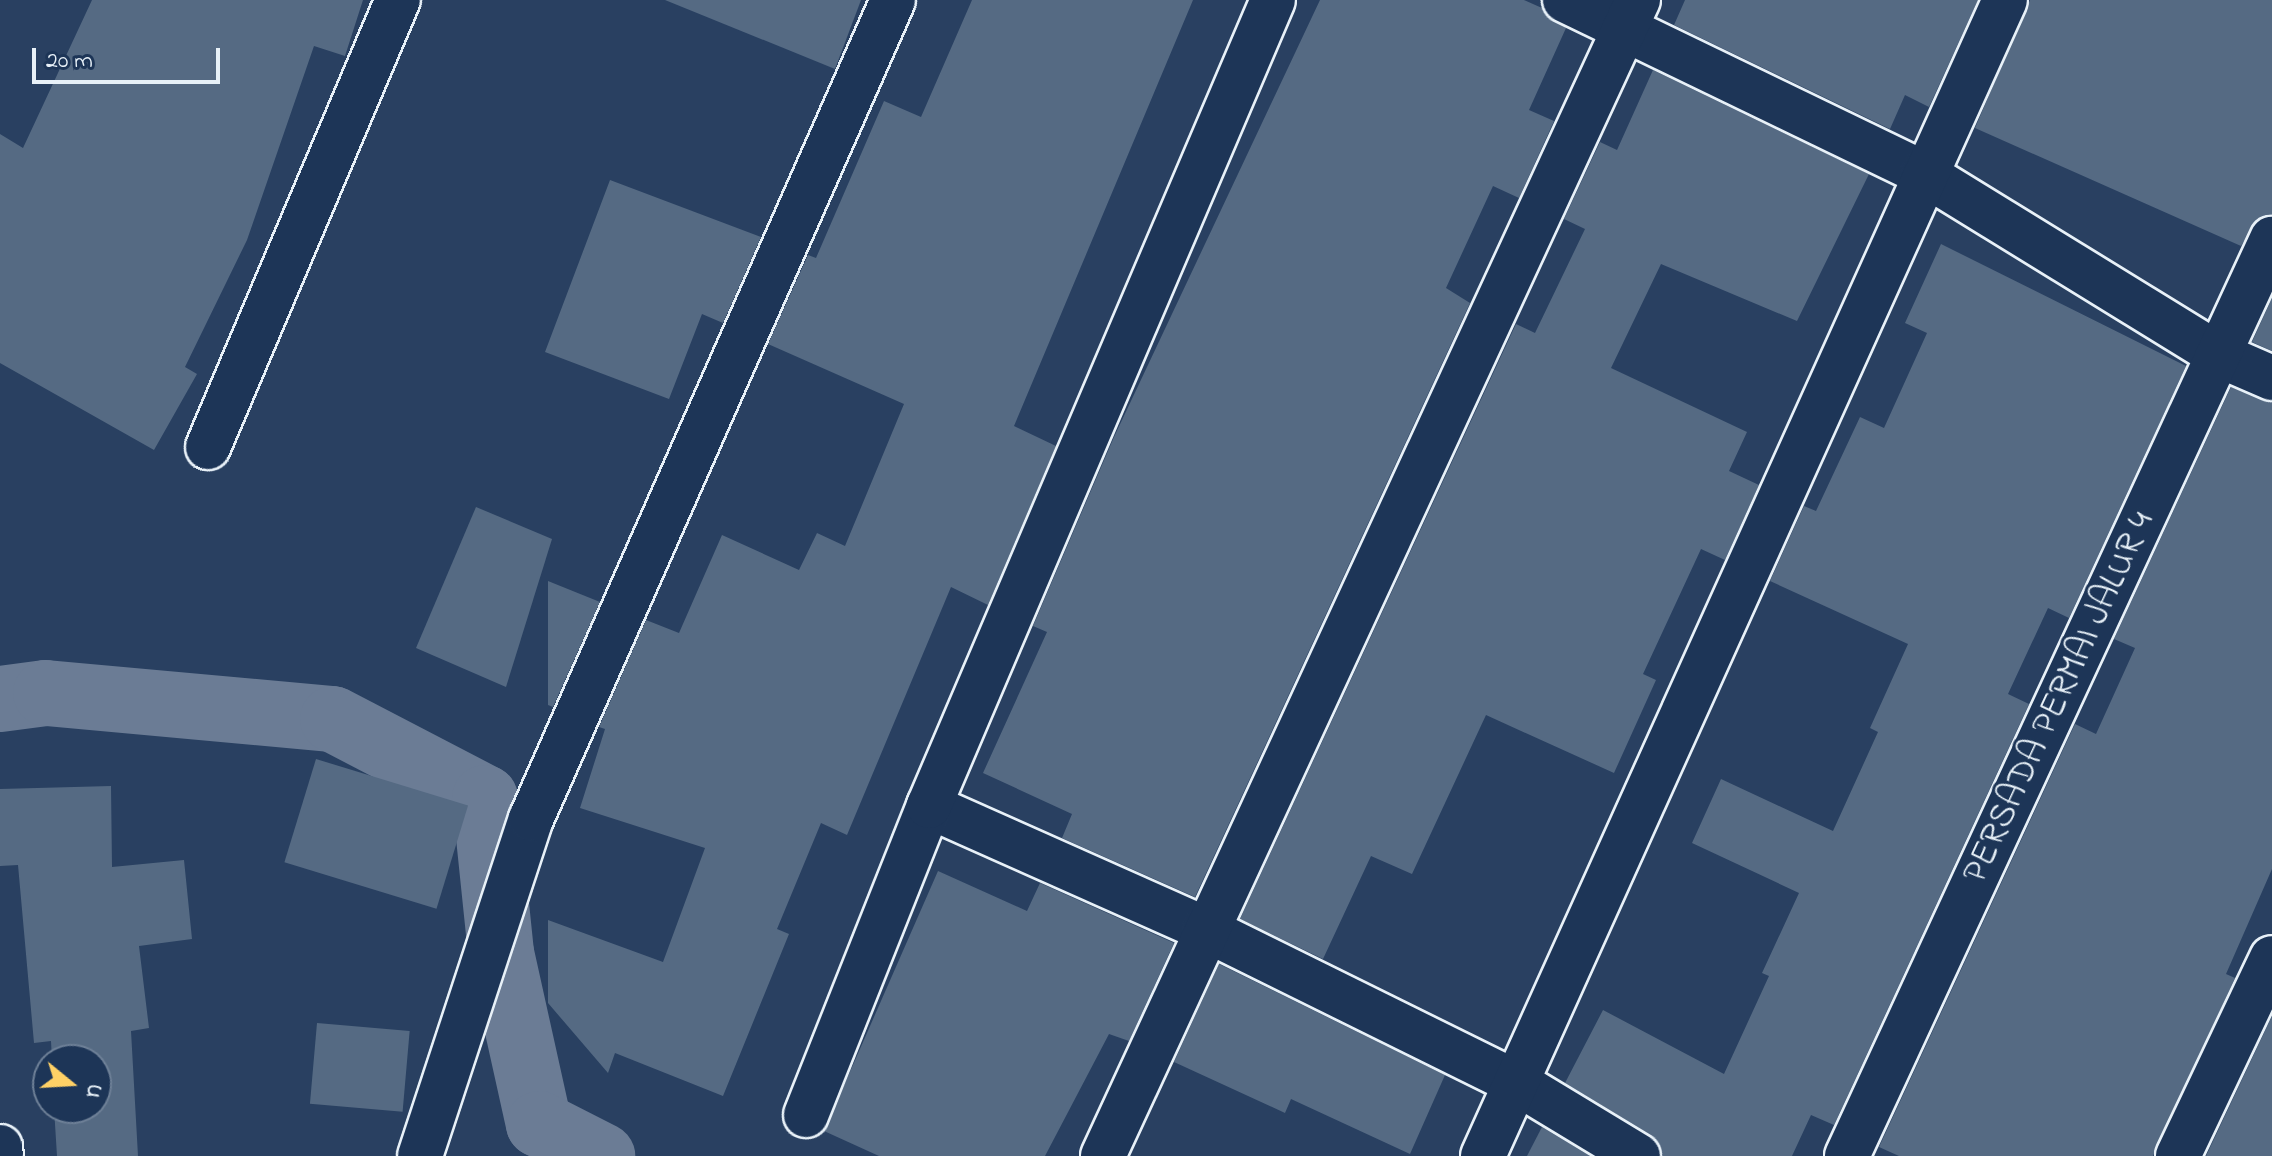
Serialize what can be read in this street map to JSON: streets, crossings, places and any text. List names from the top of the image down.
{
  "streets": {
    "street": ["PERSADA PERMAI JALUR 4"]
  },
  "scale_bar": "20 m",
  "north": "right"
}
